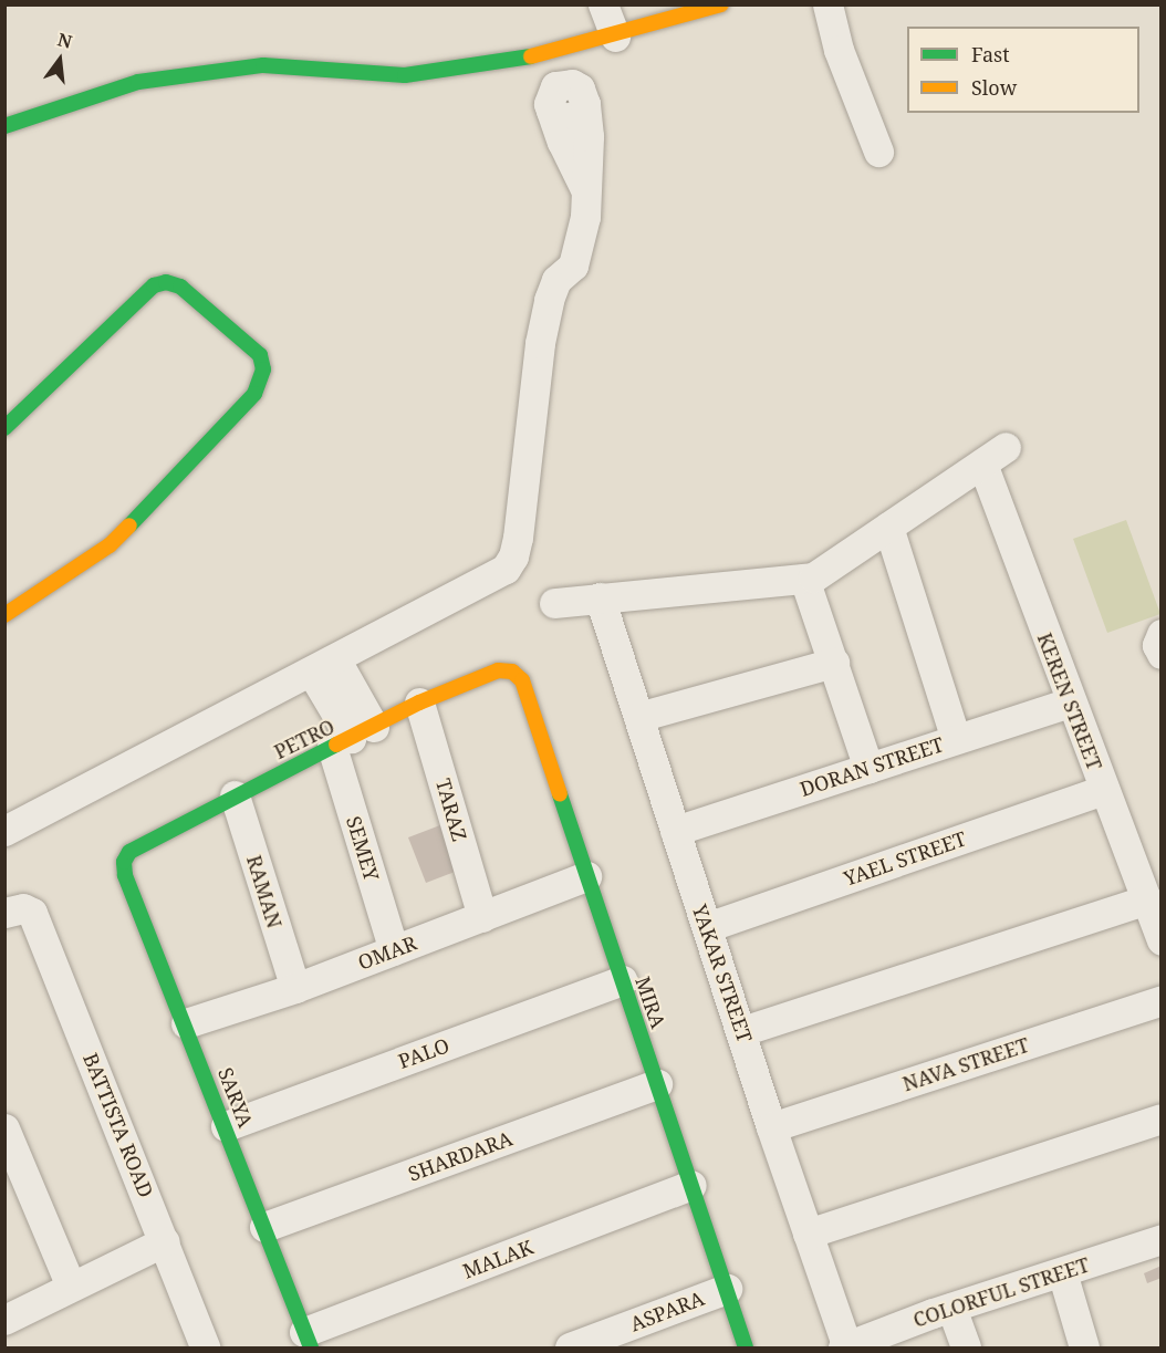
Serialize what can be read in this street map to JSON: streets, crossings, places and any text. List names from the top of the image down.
{
  "streets": {
    "street": [
      "KEREN STREET",
      "PETRO",
      "DORAN STREET",
      "TARAZ",
      "SEMEY",
      "YAEL STREET",
      "RAMAN",
      "OMAR",
      "YAKAR STREET",
      "MIRA",
      "PALO",
      "NAVA STREET",
      "SARYA",
      "BATTISTA ROAD",
      "SHARDARA",
      "MALAK",
      "COLORFUL STREET",
      "ASPARA"
    ]
  },
  "crossings": [
    ["KEREN STREET", "DORAN STREET"],
    ["KEREN STREET", "YAEL STREET"],
    ["PETRO", "TARAZ"],
    ["PETRO", "SEMEY"],
    ["PETRO", "RAMAN"],
    ["PETRO", "MIRA"],
    ["PETRO", "SARYA"],
    ["DORAN STREET", "YAKAR STREET"],
    ["TARAZ", "OMAR"],
    ["SEMEY", "OMAR"],
    ["YAEL STREET", "YAKAR STREET"],
    ["RAMAN", "OMAR"],
    ["OMAR", "MIRA"],
    ["OMAR", "SARYA"],
    ["YAKAR STREET", "NAVA STREET"],
    ["YAKAR STREET", "COLORFUL STREET"],
    ["MIRA", "PALO"],
    ["MIRA", "SHARDARA"],
    ["MIRA", "MALAK"],
    ["MIRA", "ASPARA"],
    ["PALO", "SARYA"],
    ["SARYA", "SHARDARA"],
    ["SARYA", "MALAK"]
  ],
  "legend": ["Fast", "Slow"],
  "north": "top"
}
